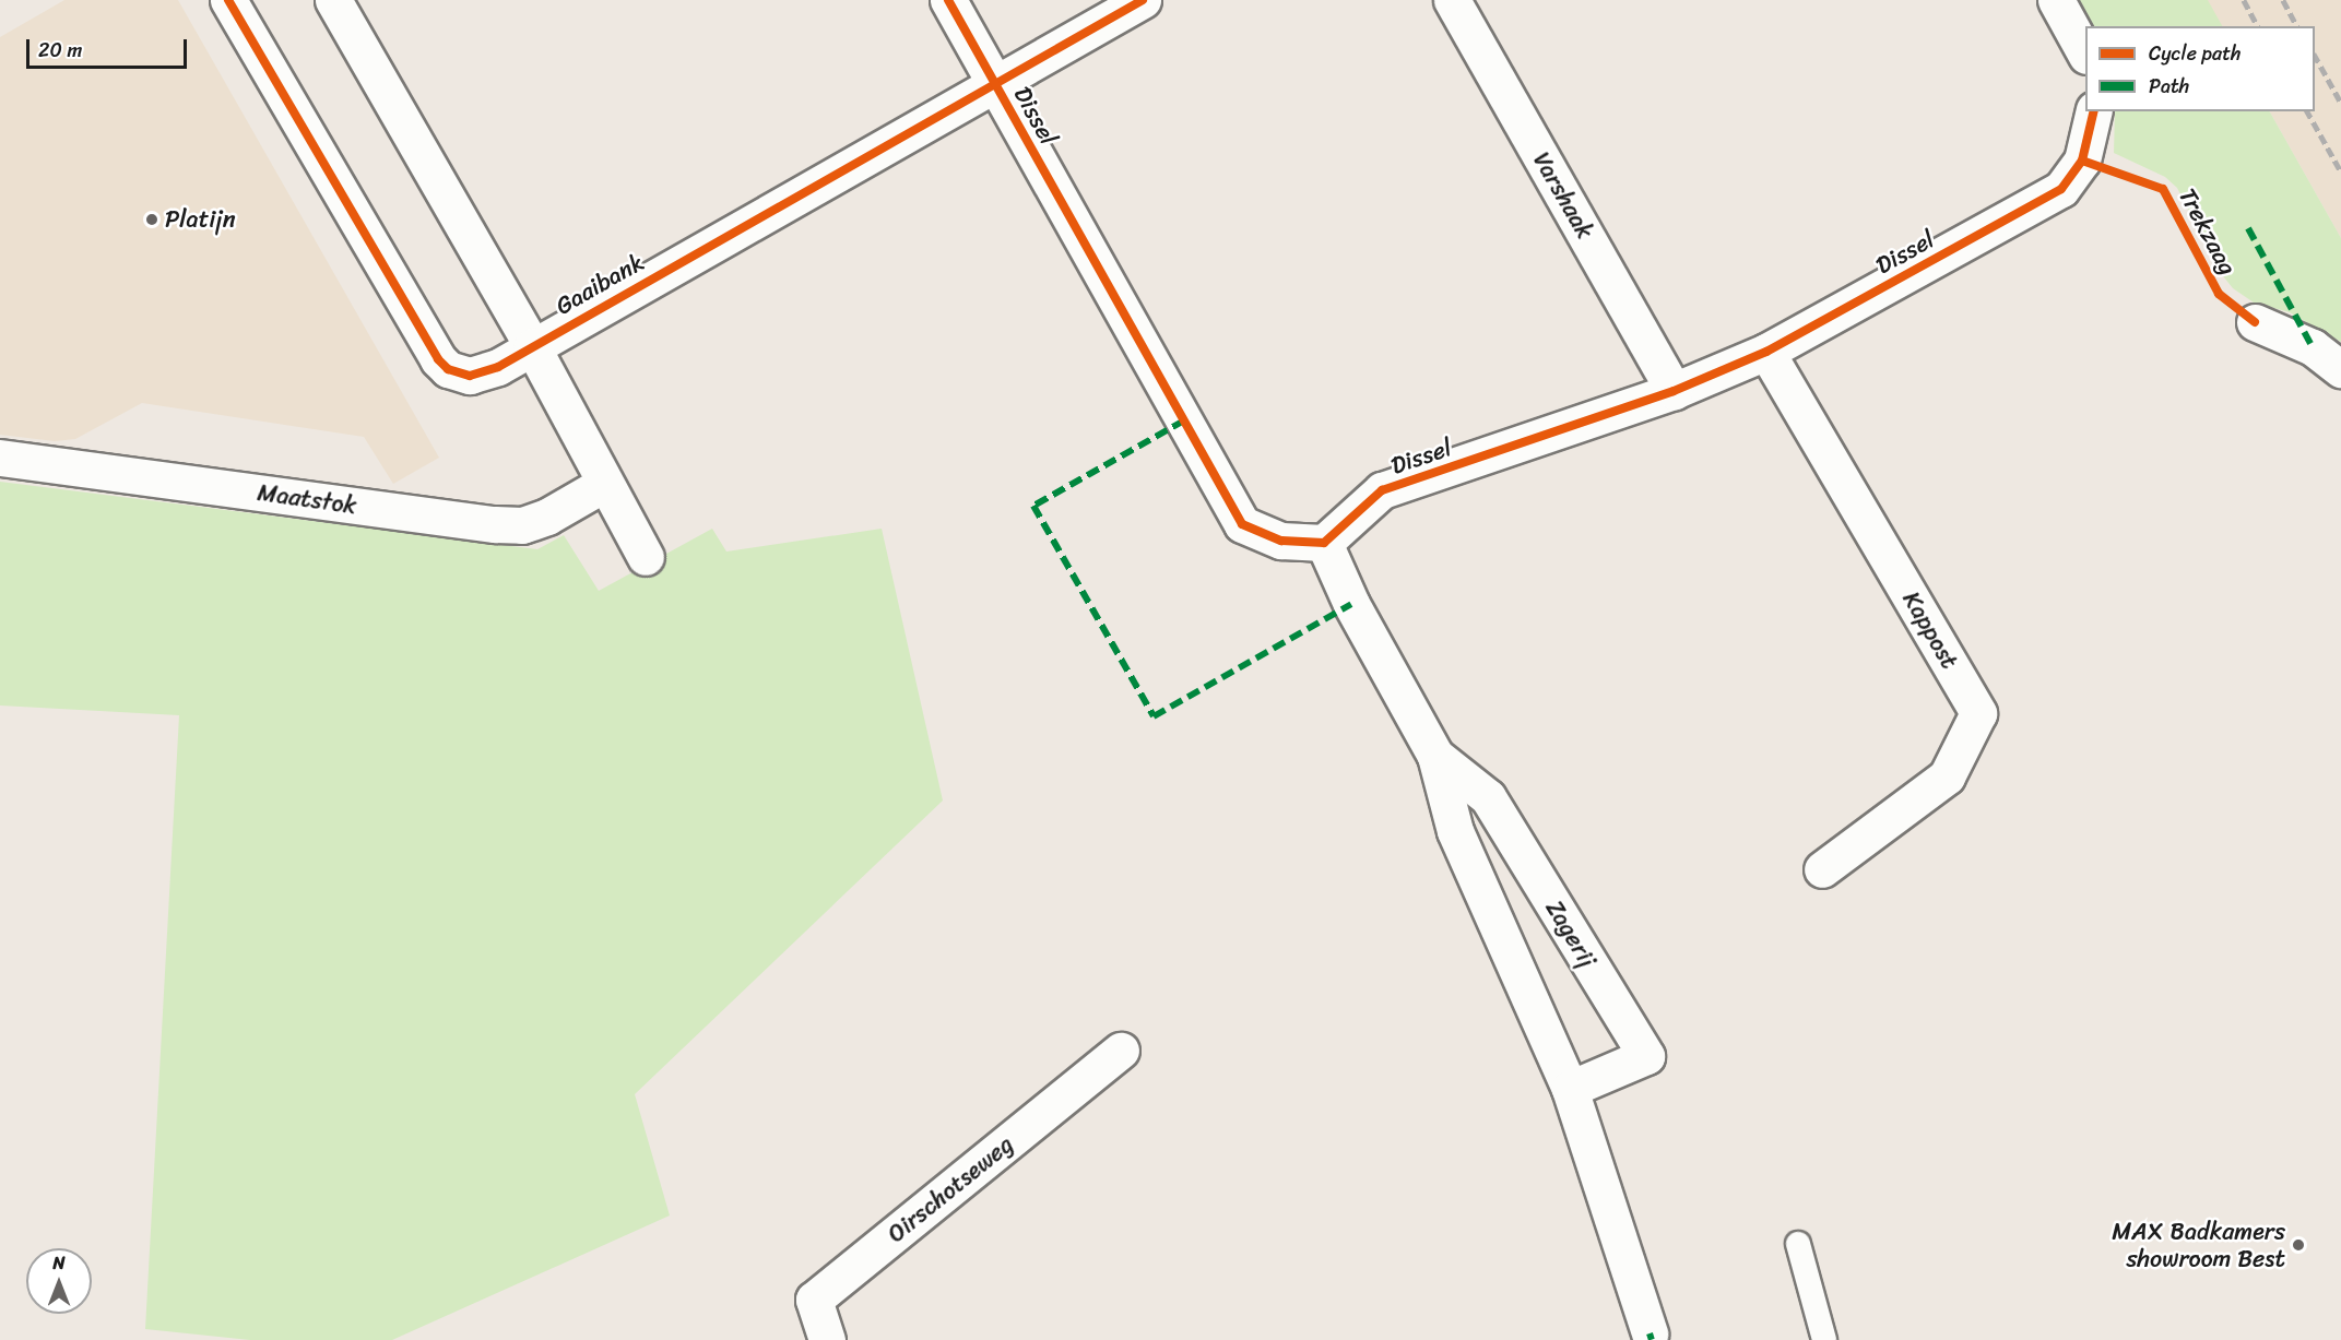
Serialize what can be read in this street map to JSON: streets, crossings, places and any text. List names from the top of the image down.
{
  "streets": {
    "street": [
      "Dissel",
      "Varshaak",
      "Gaaibank",
      "Maatstok",
      "Kappost",
      "Zagerij",
      "Oirschotseweg"
    ],
    "cycle path": ["Trekzaag"]
  },
  "crossings": [
    ["Dissel", "Varshaak"],
    ["Dissel", "Gaaibank"],
    ["Dissel", "Kappost"],
    ["Dissel", "Zagerij"]
  ],
  "places": ["Platijn", "MAX Badkamers showroom Best"],
  "legend": ["Cycle path", "Path"],
  "scale_bar": "20 m",
  "north": "top"
}
